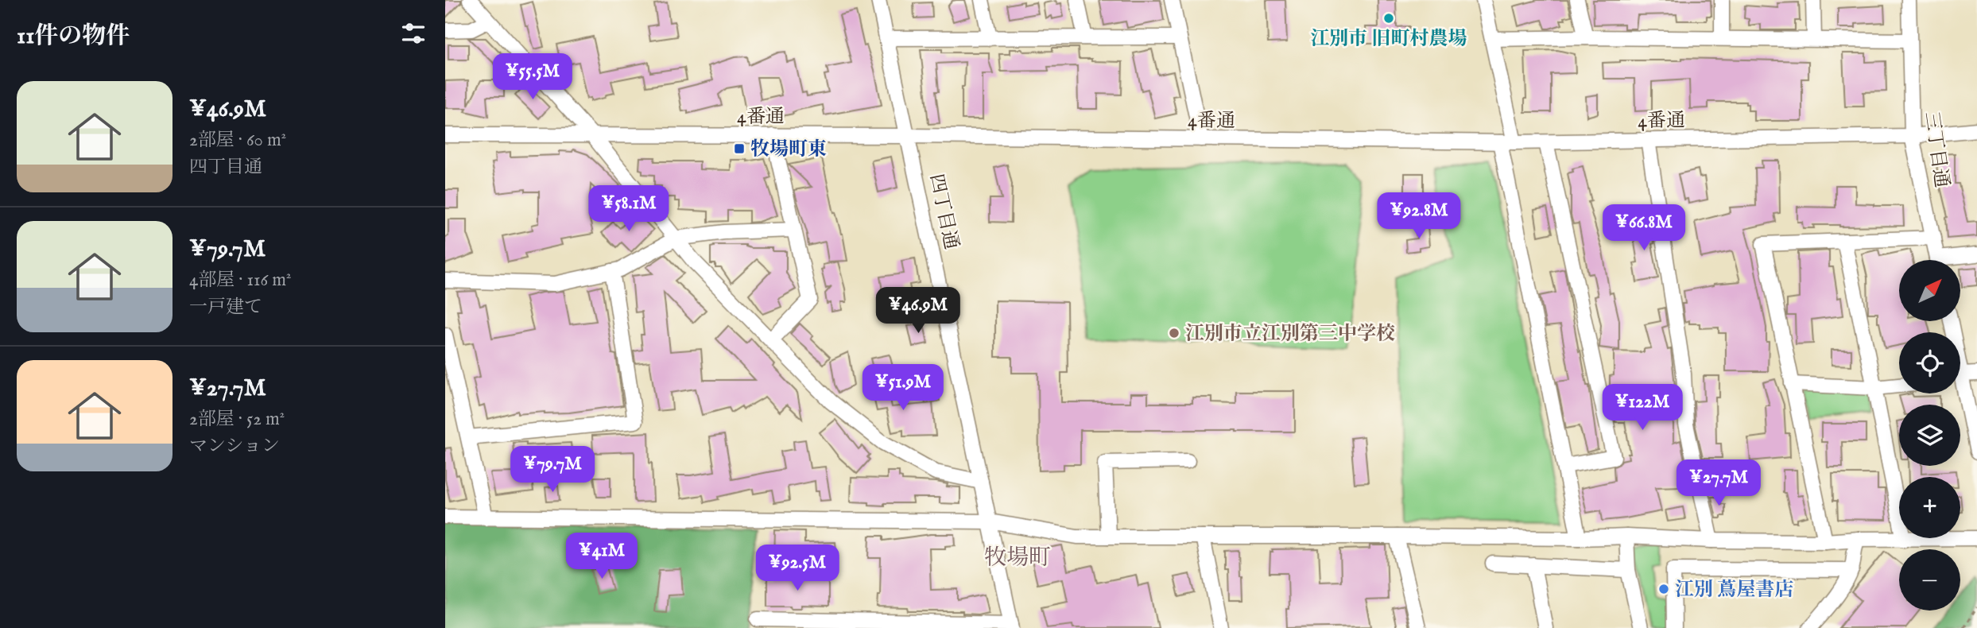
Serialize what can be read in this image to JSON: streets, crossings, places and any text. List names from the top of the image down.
{
  "streets": {
    "street": ["4番通", "三丁目通", "四丁目通"]
  },
  "crossings": [
    ["4番通", "三丁目通"],
    ["4番通", "四丁目通"]
  ],
  "districts": ["牧場町"],
  "places": {
    "other": ["江別市 旧町村農場", "江別市立江別第三中学校", "江別 蔦屋書店"],
    "transit": ["牧場町東"]
  },
  "north": "top right",
  "page": {
    "heading": "11件の物件",
    "price": [
      "¥55.5M",
      "¥58.1M",
      "¥92.8M",
      "¥66.8M",
      "¥46.9M",
      "¥51.9M",
      "¥122M",
      "¥79.7M",
      "¥27.7M",
      "¥41M",
      "¥92.5M"
    ],
    "list": [
      {
        "name": "¥46.9M",
        "note": "2部屋 · 60 m² · 四丁目通"
      },
      {
        "name": "¥79.7M",
        "note": "4部屋 · 116 m² · 一戸建て"
      },
      {
        "name": "¥27.7M",
        "note": "2部屋 · 52 m² · マンション"
      }
    ],
    "map_buttons": ["+", "−"]
  }
}
